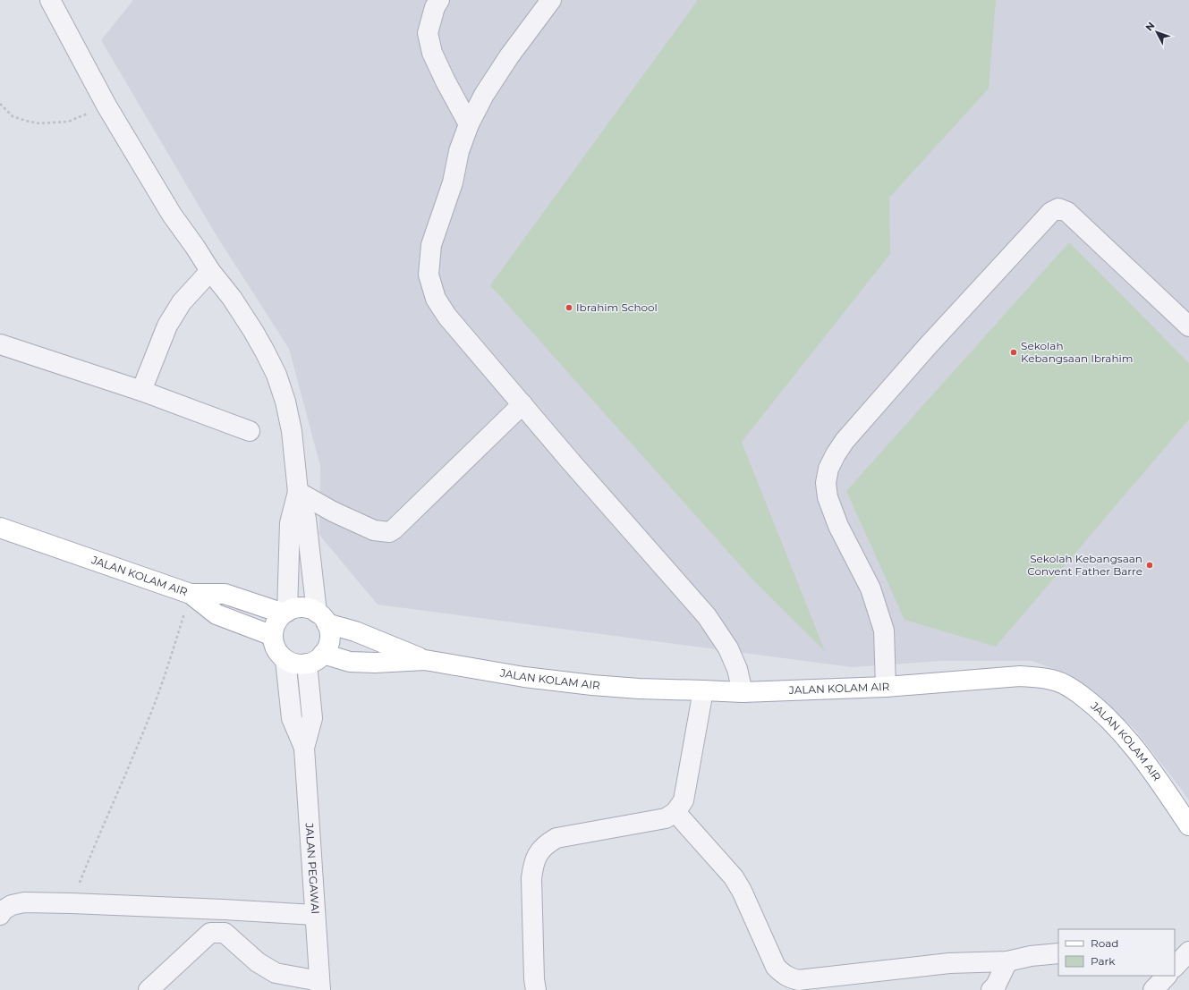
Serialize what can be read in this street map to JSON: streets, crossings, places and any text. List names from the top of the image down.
{
  "streets": {
    "main road": ["JALAN KOLAM AIR"],
    "street": ["JALAN PEGAWAI"]
  },
  "crossings": [
    ["JALAN KOLAM AIR", "JALAN PEGAWAI"]
  ],
  "places": ["Ibrahim School", "Sekolah Kebangsaan Ibrahim", "Sekolah Kebangsaan Convent Father Barre"],
  "legend": ["Road", "Park"],
  "north": "top left"
}
